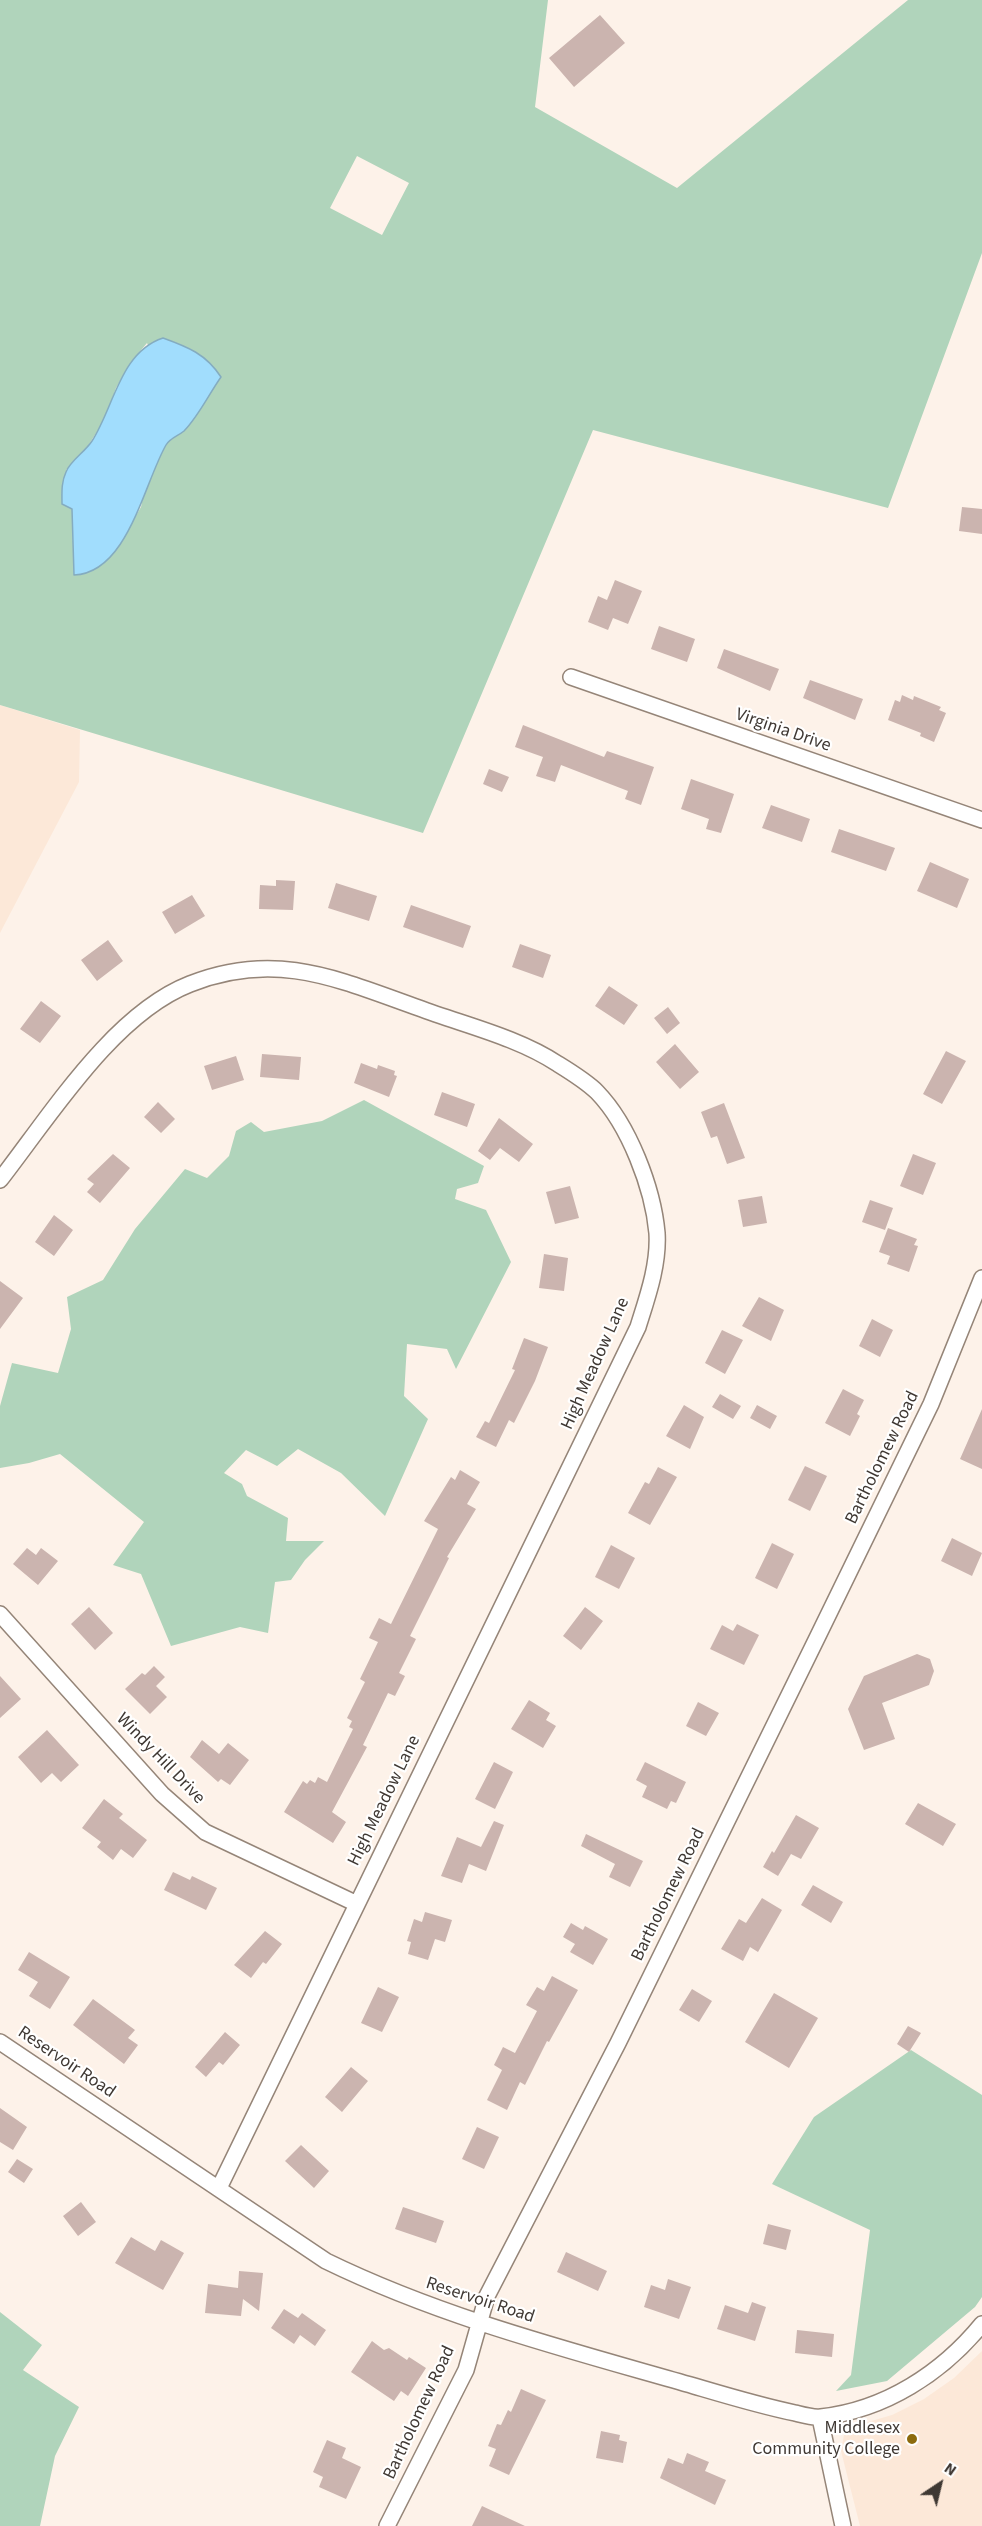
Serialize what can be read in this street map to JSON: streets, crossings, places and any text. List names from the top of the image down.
{
  "streets": {
    "street": [
      "Virginia Drive",
      "High Meadow Lane",
      "Bartholomew Road",
      "Windy Hill Drive",
      "Reservoir Road"
    ]
  },
  "crossings": [
    ["High Meadow Lane", "Windy Hill Drive"],
    ["High Meadow Lane", "Reservoir Road"],
    ["Bartholomew Road", "Reservoir Road"]
  ],
  "places": ["Middlesex Community College"],
  "north": "top right"
}
